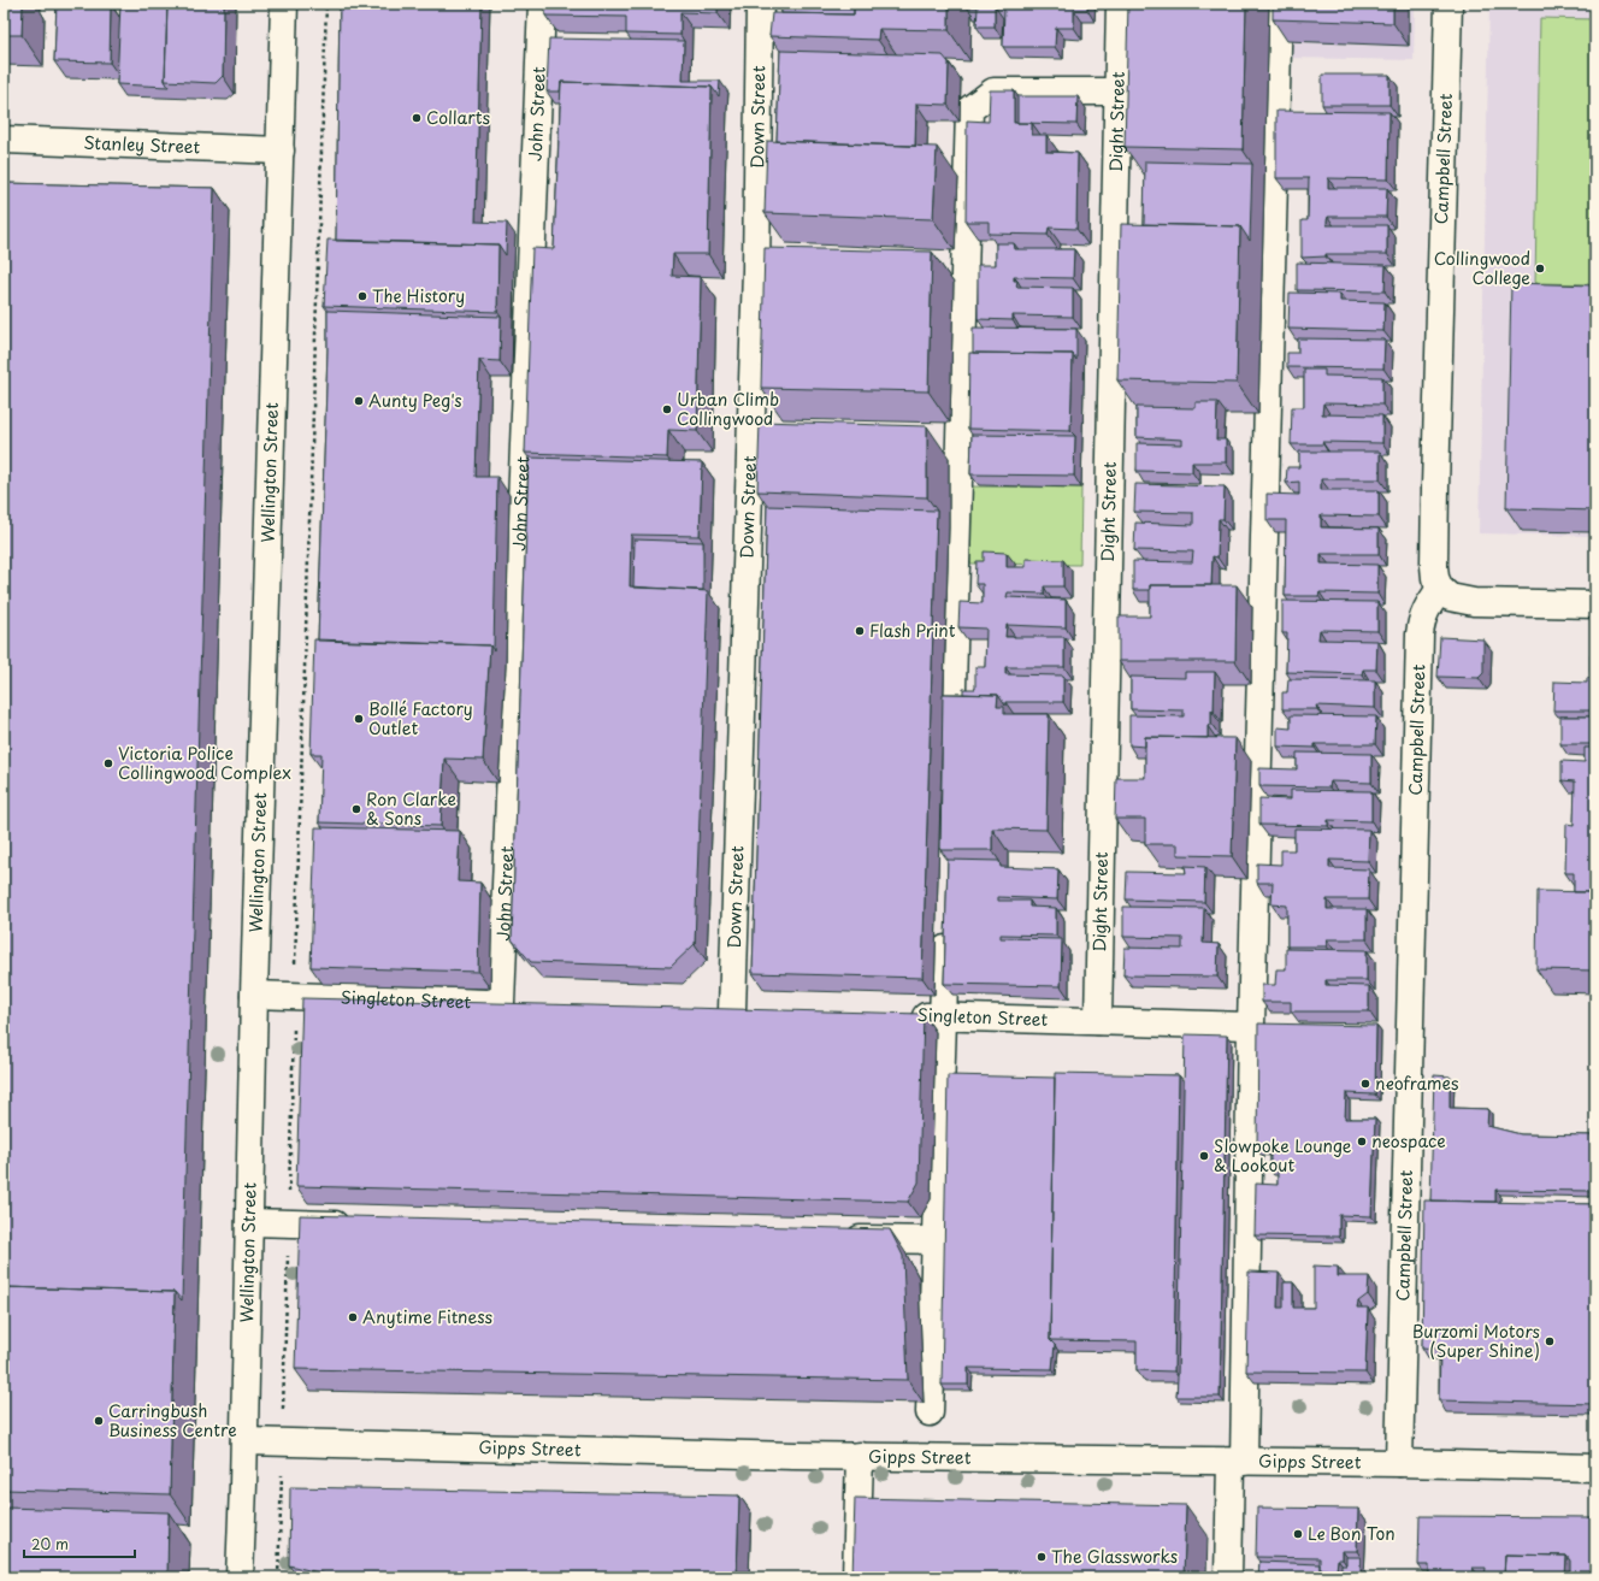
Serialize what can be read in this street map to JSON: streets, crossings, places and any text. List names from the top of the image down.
{
  "streets": {
    "street": [
      "John Street",
      "Down Street",
      "Dight Street",
      "Stanley Street",
      "Campbell Street",
      "Wellington Street",
      "Singleton Street",
      "Gipps Street"
    ]
  },
  "crossings": [
    ["John Street", "Singleton Street"],
    ["Dight Street", "Singleton Street"],
    ["Stanley Street", "Wellington Street"],
    ["Campbell Street", "Gipps Street"],
    ["Wellington Street", "Singleton Street"],
    ["Wellington Street", "Gipps Street"]
  ],
  "places": [
    "Collarts",
    "Collingwood College",
    "The History",
    "Aunty Peg's",
    "Urban Climb Collingwood",
    "Flash Print",
    "Bollé Factory Outlet",
    "Victoria Police Collingwood Complex",
    "Ron Clarke & Sons",
    "neoframes",
    "neospace",
    "Slowpoke Lounge & Lookout",
    "Anytime Fitness",
    "Burzomi Motors (Super Shine)",
    "Carringbush Business Centre",
    "Le Bon Ton",
    "The Glassworks"
  ],
  "scale_bar": "20 m"
}
